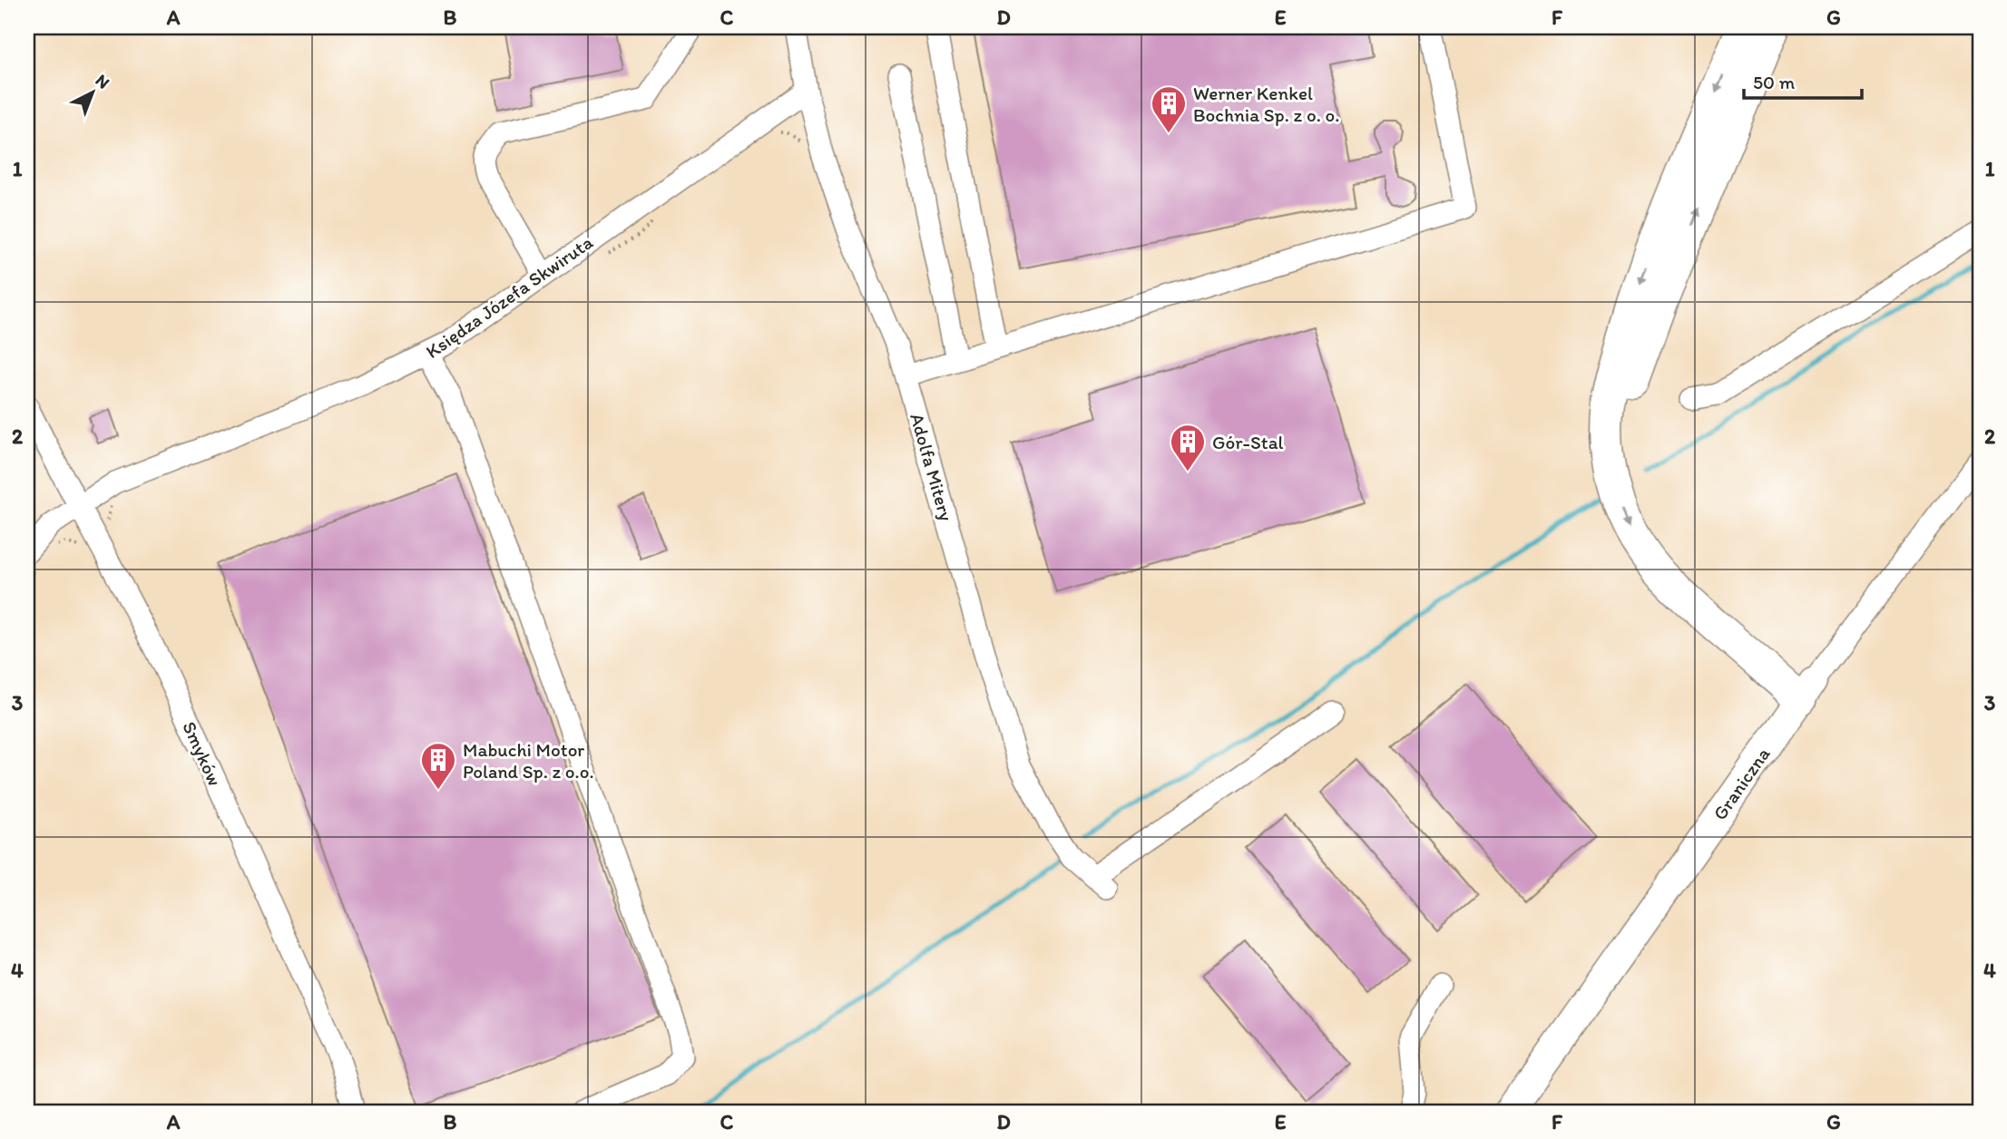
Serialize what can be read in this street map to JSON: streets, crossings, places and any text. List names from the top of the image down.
{
  "streets": {
    "main road": ["Graniczna"],
    "street": ["Księdza Józefa Skwiruta", "Adolfa Mitery", "Smyków"]
  },
  "crossings": [
    ["Księdza Józefa Skwiruta", "Adolfa Mitery"],
    ["Księdza Józefa Skwiruta", "Smyków"]
  ],
  "places": {
    "building": ["Werner Kenkel Bochnia Sp. z o. o.", "Gór-Stal", "Mabuchi Motor Poland Sp. z o.o."]
  },
  "scale_bar": "50 m",
  "north": "top right",
  "grid": {
    "columns": [
      "A",
      "B",
      "C",
      "D",
      "E",
      "F",
      "G"
    ],
    "rows": [
      "1",
      "2",
      "3",
      "4"
    ]
  }
}
